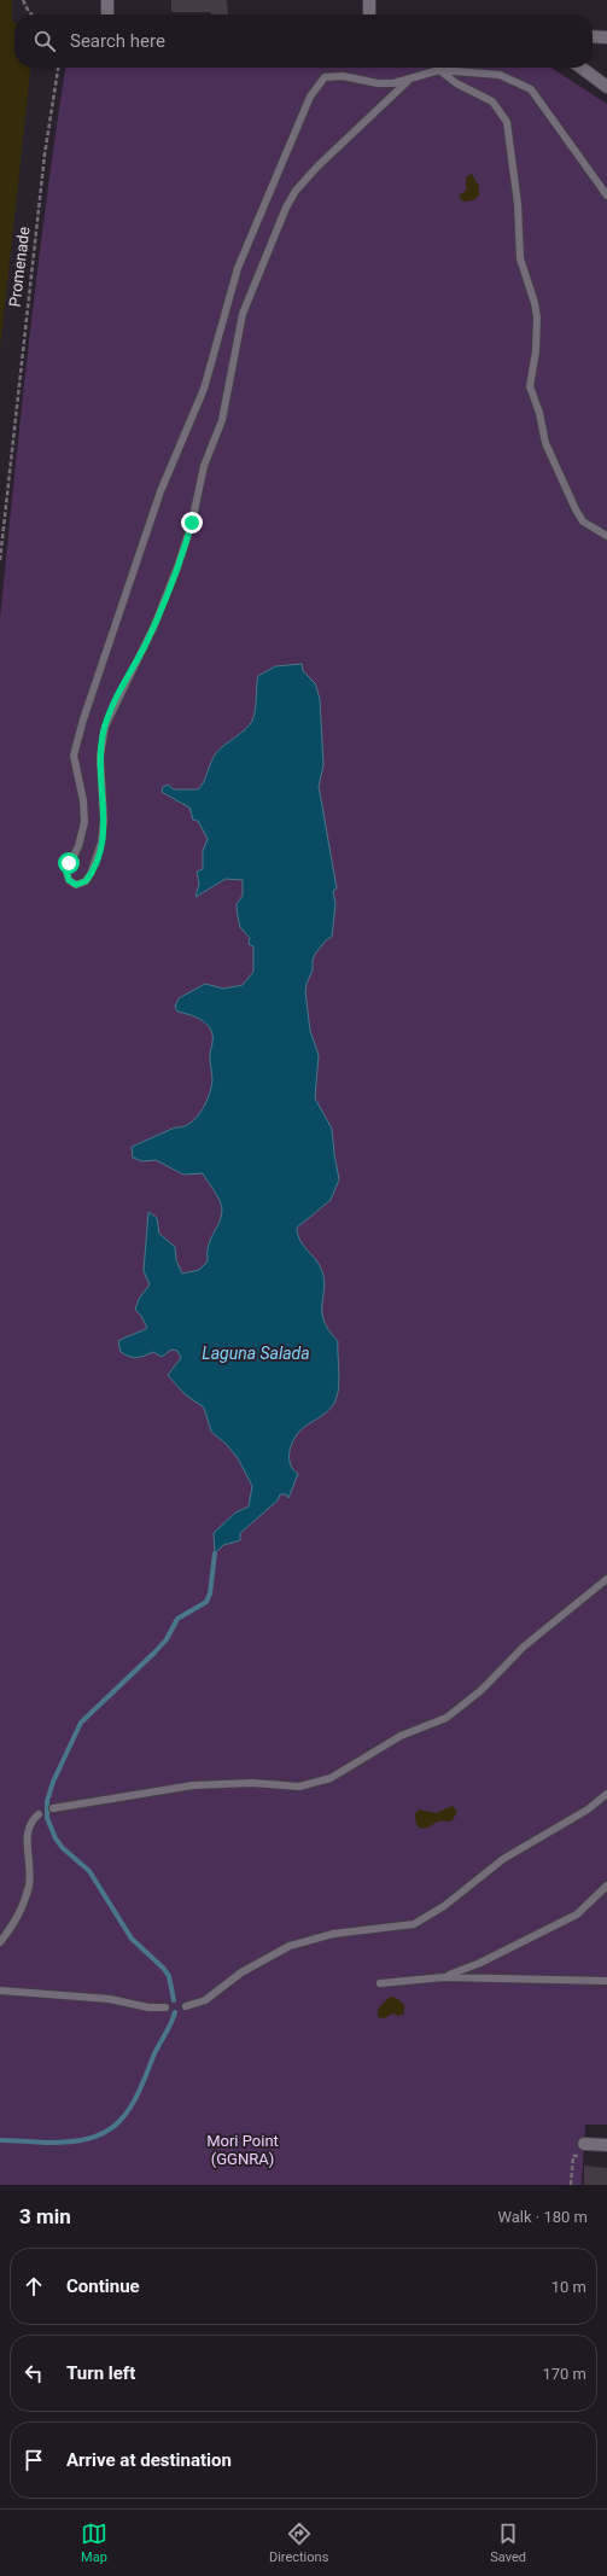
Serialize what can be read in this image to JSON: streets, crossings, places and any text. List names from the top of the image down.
{
  "streets": {
    "path": ["Promenade"]
  },
  "water": ["Laguna Salada"],
  "parks": ["Mori Point (GGNRA)"],
  "page": {
    "search": "Search here",
    "heading": ["3 min", "Walk · 180 m"],
    "list": [
      ["Continue", "10 m"],
      ["Turn left", "170 m"],
      "Arrive at destination"
    ],
    "nav": ["Map", "Directions", "Saved"]
  }
}
